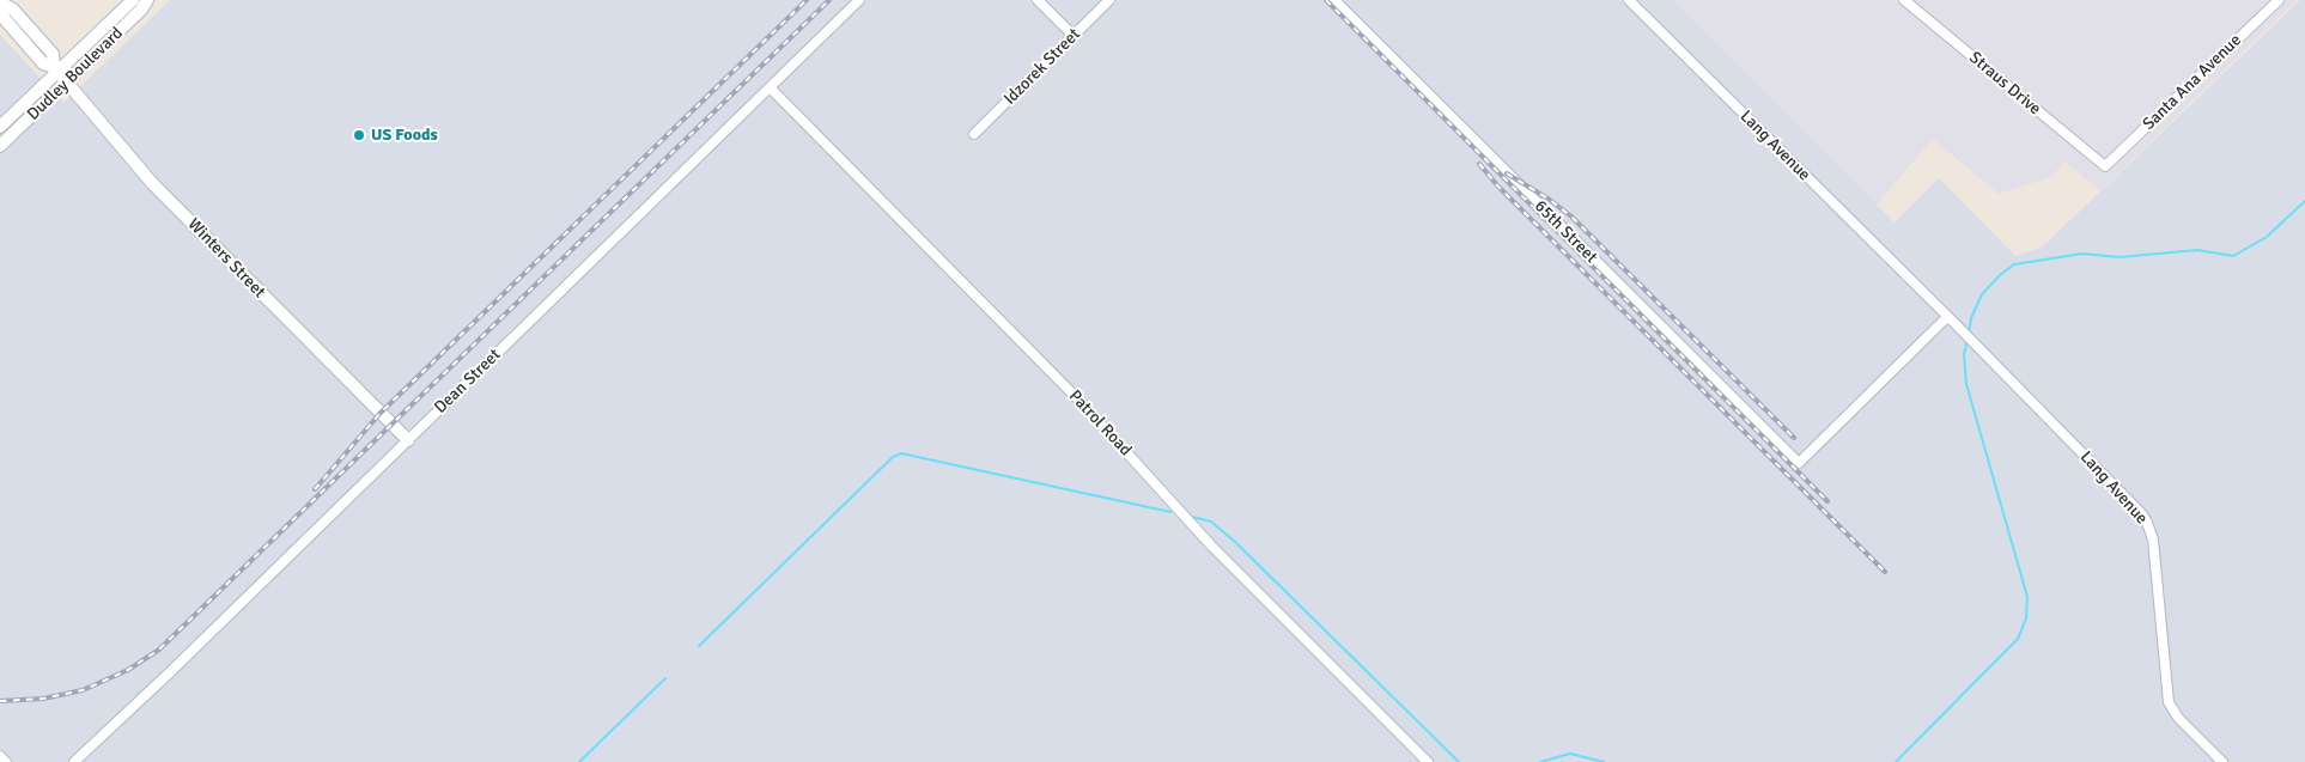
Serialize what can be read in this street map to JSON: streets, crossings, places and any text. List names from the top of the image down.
{
  "streets": {
    "street": [
      "Idzorek Street",
      "Dudley Boulevard",
      "Santa Ana Avenue",
      "Straus Drive",
      "Lang Avenue",
      "65th Street",
      "Winters Street",
      "Dean Street",
      "Patrol Road"
    ]
  },
  "crossings": [
    ["Dudley Boulevard", "Winters Street"],
    ["Santa Ana Avenue", "Straus Drive"],
    ["Lang Avenue", "65th Street"],
    ["Winters Street", "Dean Street"],
    ["Dean Street", "Patrol Road"]
  ],
  "places": ["US Foods"]
}
